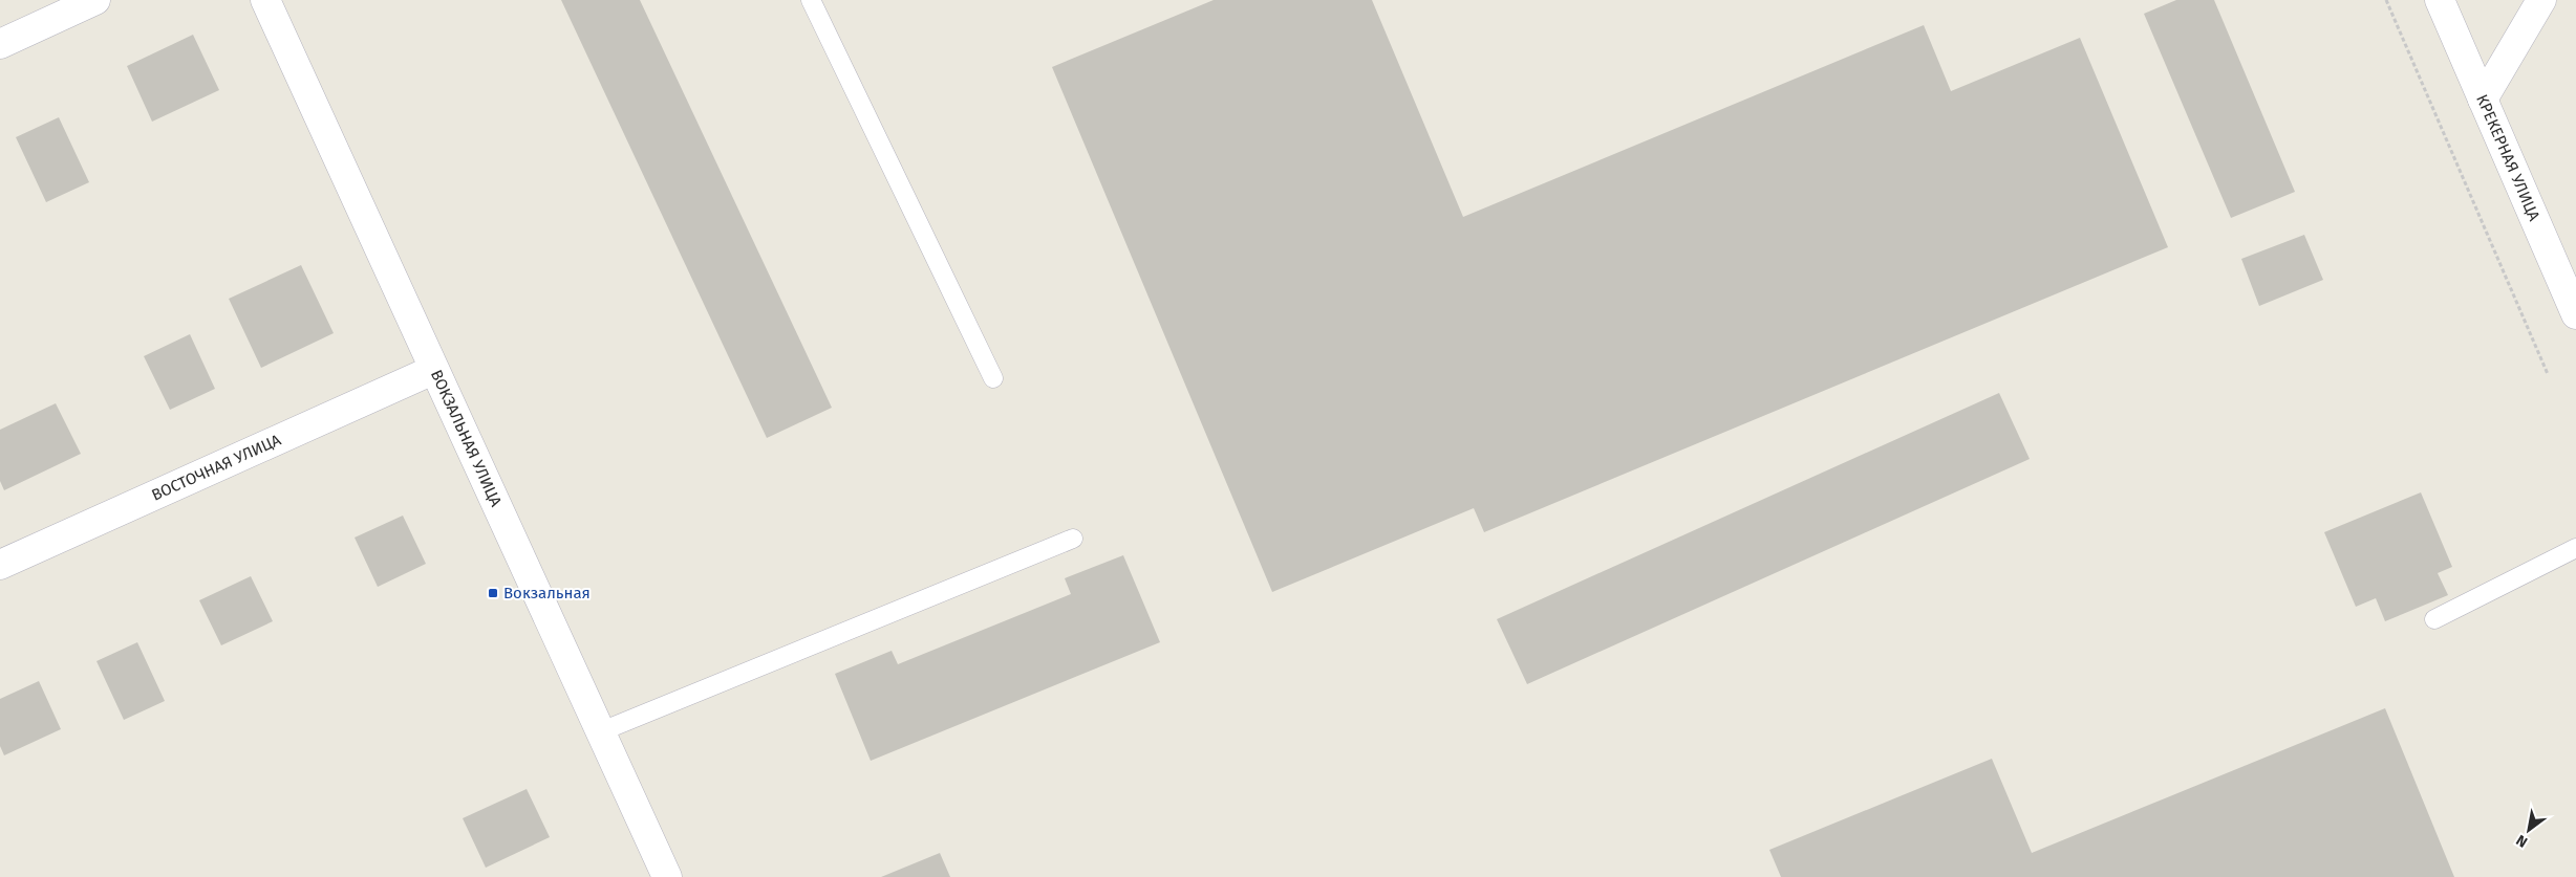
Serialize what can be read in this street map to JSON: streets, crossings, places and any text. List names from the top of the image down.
{
  "streets": {
    "street": ["КРЕКЕРНАЯ УЛИЦА", "ВОКЗАЛЬНАЯ УЛИЦА", "ВОСТОЧНАЯ УЛИЦА"]
  },
  "crossings": [
    ["ВОКЗАЛЬНАЯ УЛИЦА", "ВОСТОЧНАЯ УЛИЦА"]
  ],
  "places": {
    "transit": ["Вокзальная"]
  },
  "north": "bottom left"
}
